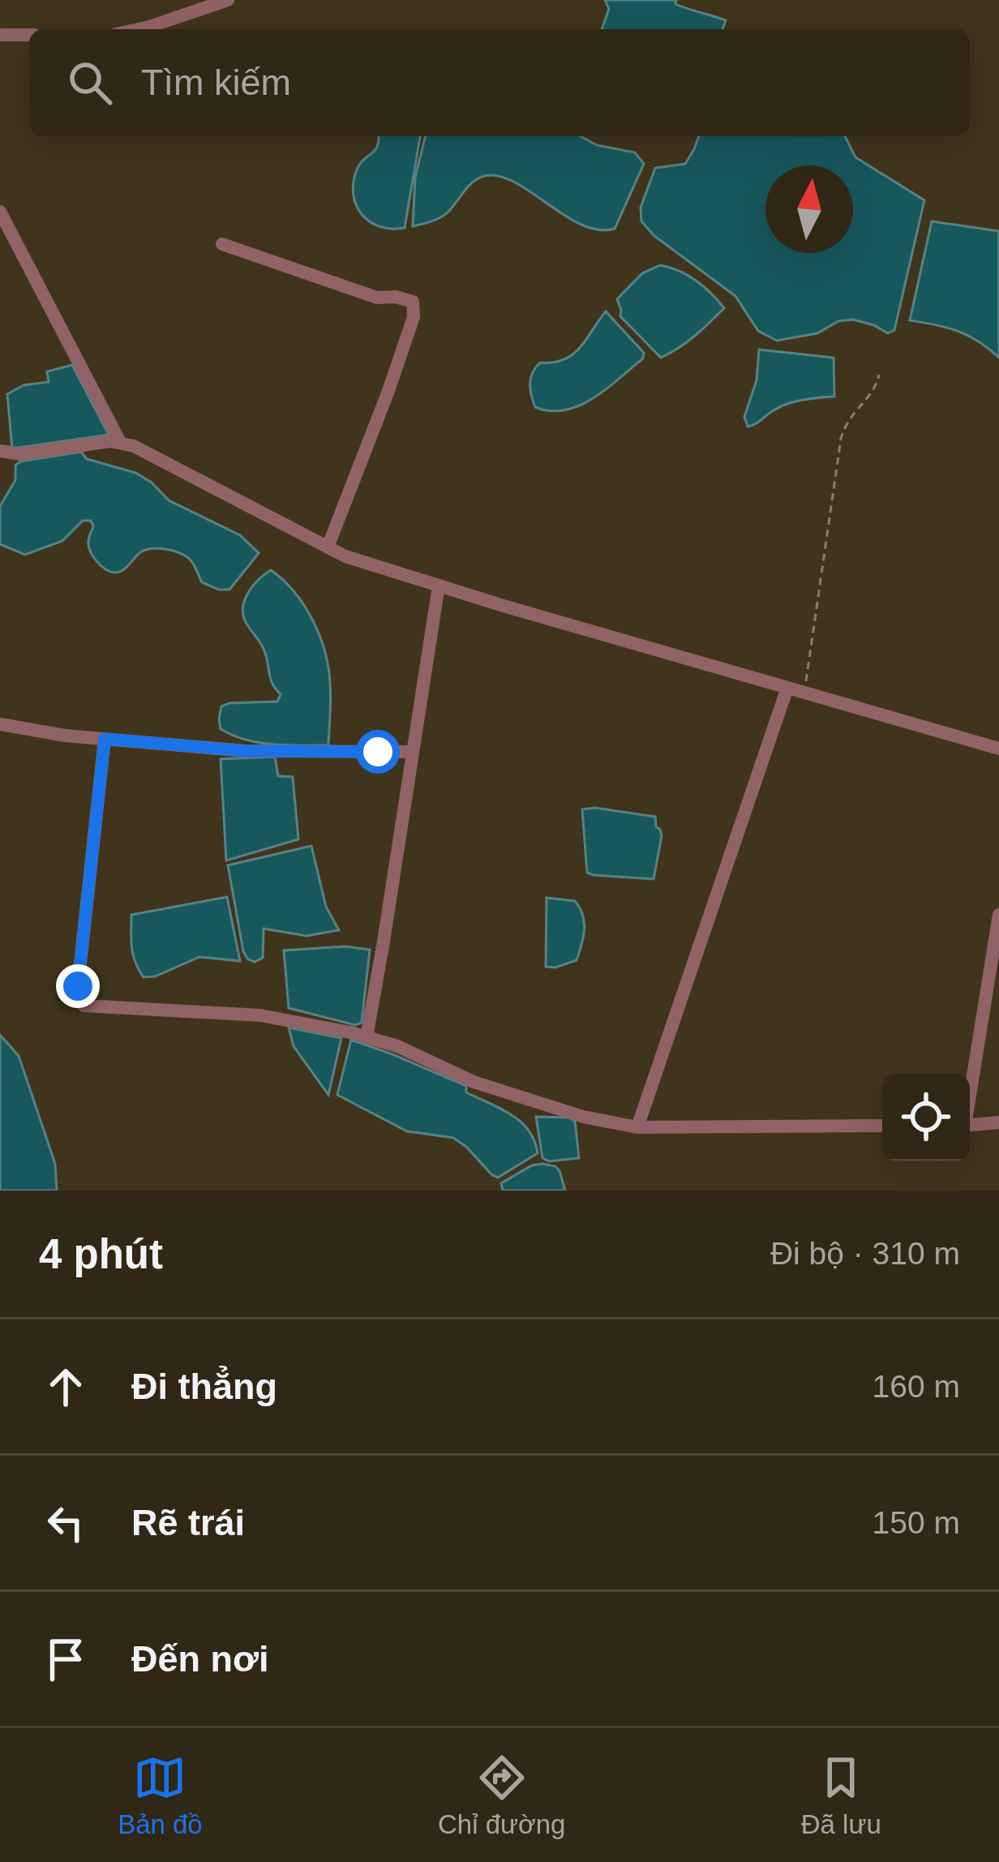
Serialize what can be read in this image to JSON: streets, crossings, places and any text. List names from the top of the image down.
{
  "north": "top",
  "page": {
    "search": "Tìm kiếm",
    "heading": ["4 phút", "Đi bộ · 310 m"],
    "list": [
      ["Đi thẳng", "160 m"],
      ["Rẽ trái", "150 m"],
      "Đến nơi"
    ],
    "nav": ["Bản đồ", "Chỉ đường", "Đã lưu"]
  }
}
